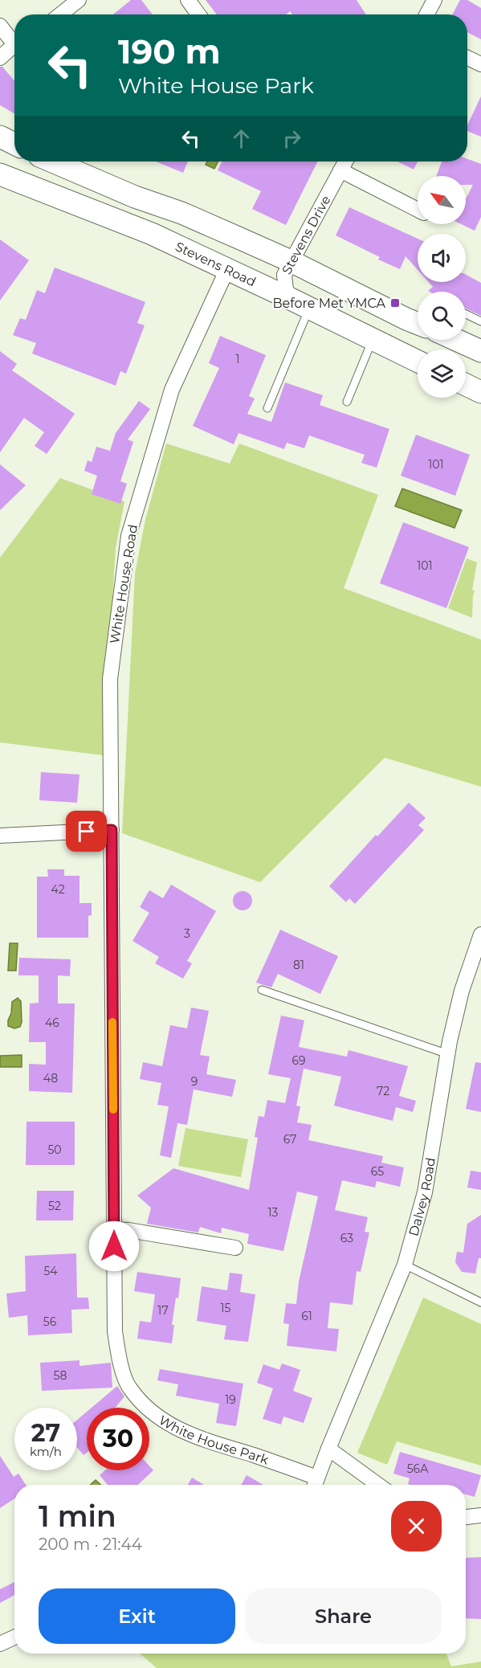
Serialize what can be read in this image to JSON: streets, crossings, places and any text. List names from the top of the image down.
{
  "streets": {
    "main road": ["Stevens Road"],
    "street": [
      "Stevens Drive",
      "White House Road",
      "Dalvey Road",
      "White House Park"
    ]
  },
  "crossings": [
    ["Stevens Drive", "Stevens Road"],
    ["Stevens Road", "White House Road"],
    ["White House Road", "White House Park"],
    ["Dalvey Road", "White House Park"]
  ],
  "places": {
    "transit": ["Before Met YMCA"]
  },
  "house_numbers": [
    "1",
    "101",
    "101",
    "42",
    "3",
    "81",
    "46",
    "69",
    "48",
    "9",
    "72",
    "67",
    "50",
    "65",
    "52",
    "13",
    "63",
    "54",
    "15",
    "17",
    "61",
    "56",
    "58",
    "19",
    "56A"
  ],
  "north": "top left",
  "page": {
    "turn": ["190 m", "White House Park"],
    "speed": "27 km/h",
    "limit": "30",
    "heading": ["1 min", "200 m · 21:44"],
    "buttons": ["Exit", "Share"]
  }
}
